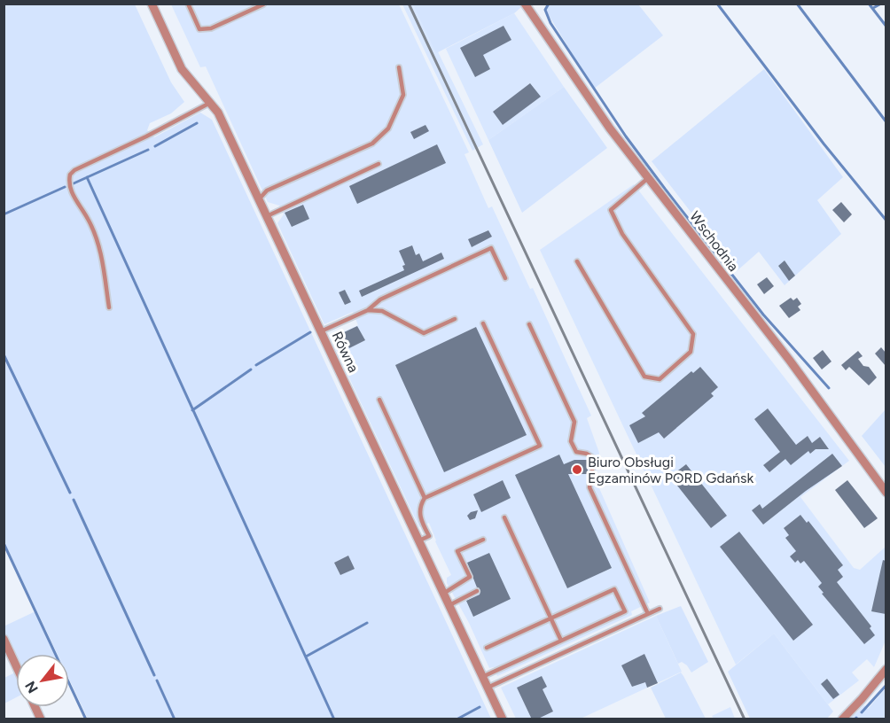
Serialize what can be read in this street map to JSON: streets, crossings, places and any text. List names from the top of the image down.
{
  "streets": {
    "street": ["Wschodnia", "Równa"]
  },
  "places": ["Biuro Obsługi Egzaminów PORD Gdańsk"],
  "north": "bottom left"
}
